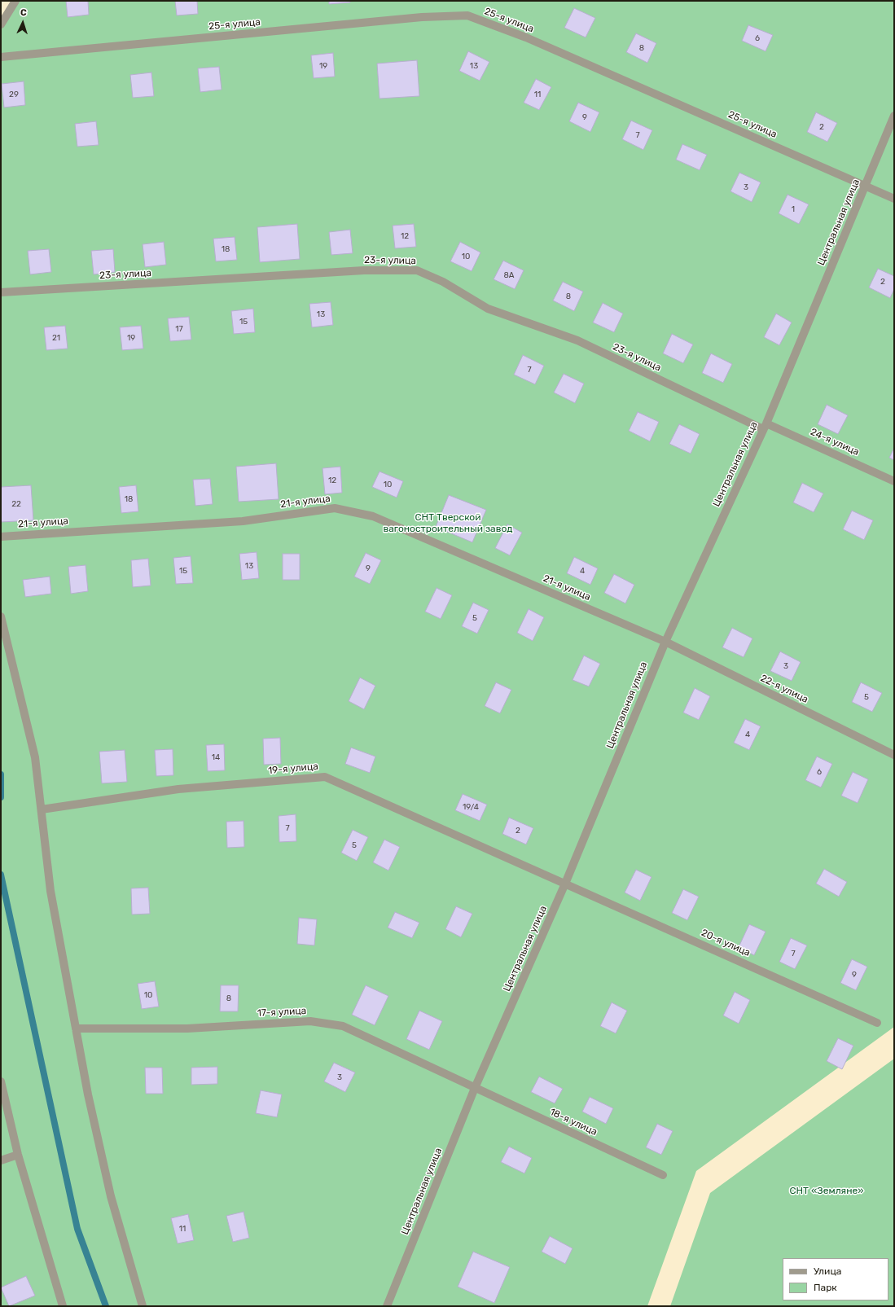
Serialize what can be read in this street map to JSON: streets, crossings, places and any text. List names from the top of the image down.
{
  "streets": {
    "street": [
      "25-я улица",
      "Центральная улица",
      "23-я улица",
      "24-я улица",
      "21-я улица",
      "22-я улица",
      "19-я улица",
      "20-я улица",
      "17-я улица",
      "18-я улица"
    ]
  },
  "crossings": [
    ["25-я улица", "Центральная улица"],
    ["Центральная улица", "23-я улица"],
    ["Центральная улица", "24-я улица"],
    ["Центральная улица", "21-я улица"],
    ["Центральная улица", "22-я улица"],
    ["Центральная улица", "19-я улица"],
    ["Центральная улица", "20-я улица"],
    ["Центральная улица", "17-я улица"],
    ["Центральная улица", "18-я улица"],
    ["23-я улица", "24-я улица"],
    ["21-я улица", "22-я улица"],
    ["19-я улица", "20-я улица"],
    ["17-я улица", "18-я улица"]
  ],
  "parks": ["СНТ Тверской вагоностроительный завод", "СНТ «Земляне»"],
  "house_numbers": [
    "6",
    "8",
    "19",
    "13",
    "29",
    "11",
    "9",
    "2",
    "7",
    "3",
    "1",
    "12",
    "18",
    "10",
    "8А",
    "2",
    "8",
    "13",
    "15",
    "17",
    "21",
    "19",
    "7",
    "12",
    "10",
    "18",
    "22",
    "13",
    "9",
    "15",
    "4",
    "5",
    "3",
    "5",
    "4",
    "14",
    "6",
    "19/4",
    "7",
    "2",
    "5",
    "7",
    "9",
    "10",
    "8",
    "3",
    "11"
  ],
  "legend": ["Улица", "Парк"],
  "north": "top"
}
